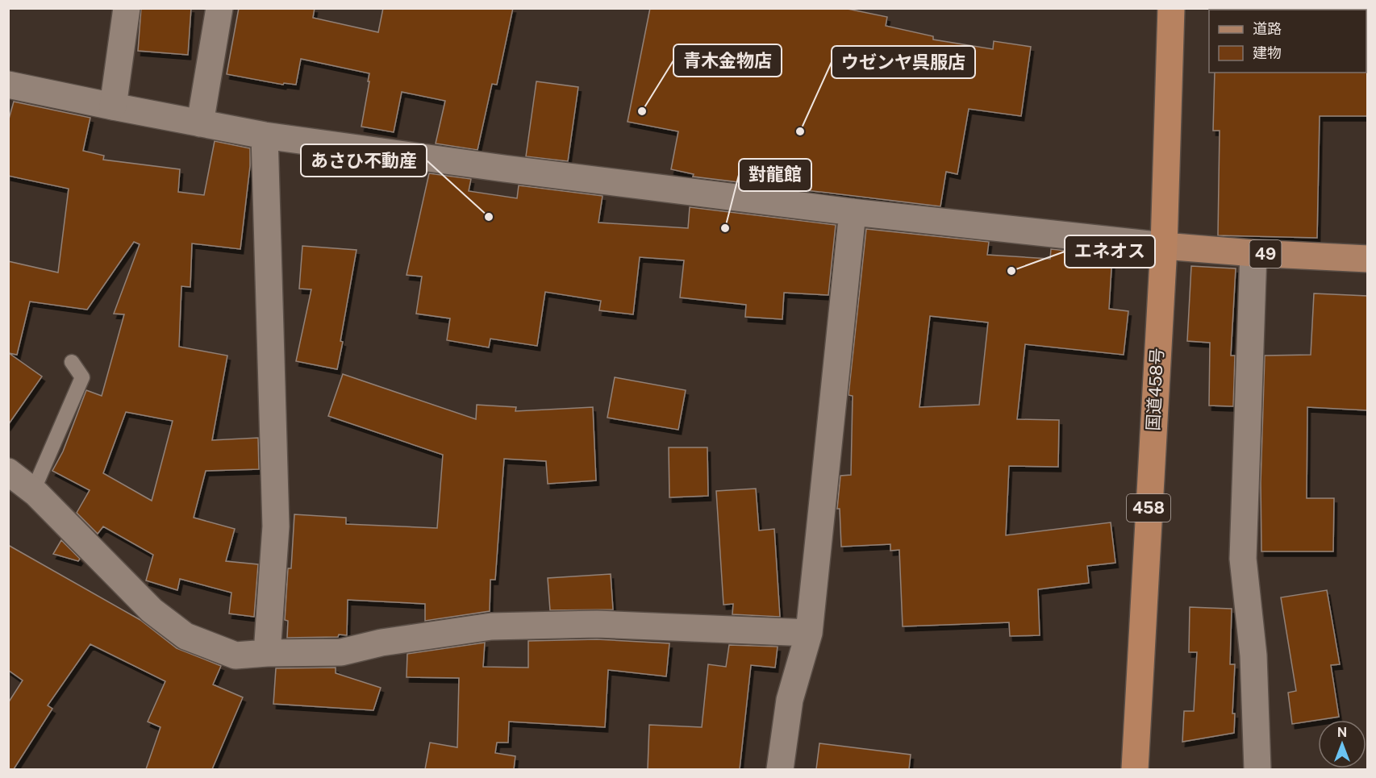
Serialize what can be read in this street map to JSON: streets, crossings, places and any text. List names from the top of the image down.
{
  "streets": {
    "highway": ["国道458号", "458"],
    "main road": ["49"]
  },
  "crossings": [
    ["49", "国道458号"]
  ],
  "places": [
    "青木金物店",
    "ウゼンヤ呉服店",
    "あさひ不動産",
    "對龍館",
    "エネオス"
  ],
  "legend": ["道路", "建物"],
  "north": "top"
}
